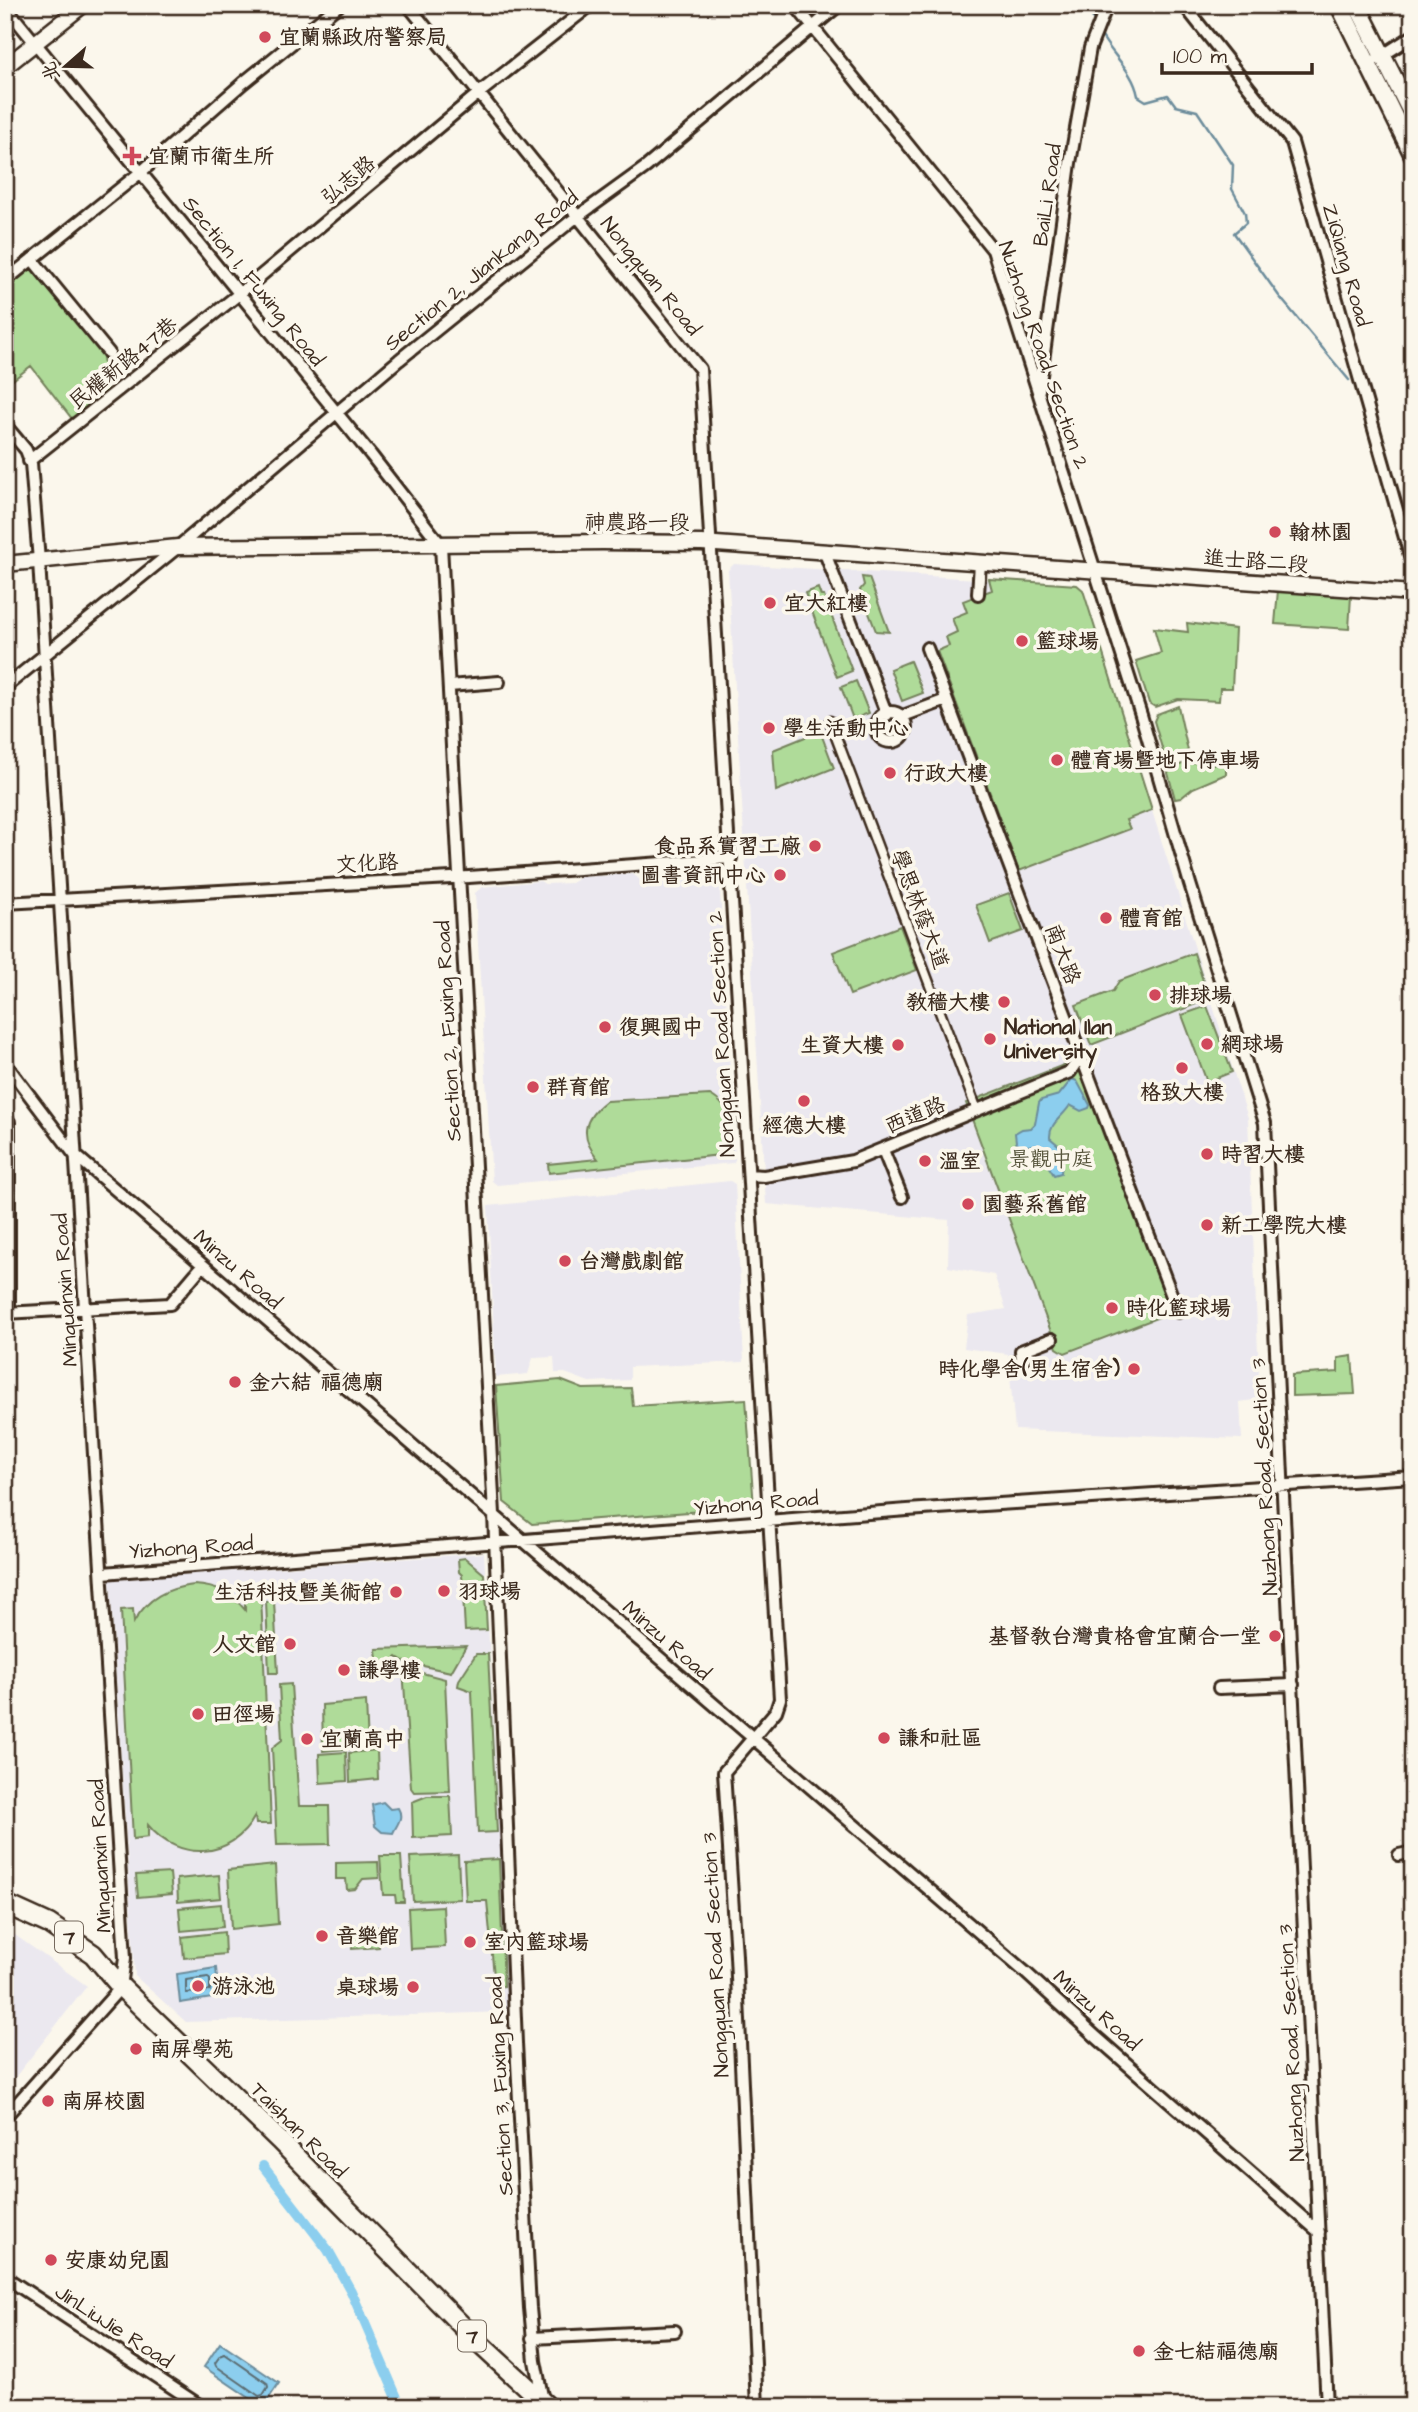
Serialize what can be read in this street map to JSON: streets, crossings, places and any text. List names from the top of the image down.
{
  "streets": {
    "main road": ["7", "Taishan Road"],
    "street": [
      "弘志路",
      "BaiLi Road",
      "ZiQiang Road",
      "Section 2, Jiankang Road",
      "Nongquan Road",
      "Section 1, Fuxing Road",
      "Nuzhong Road, Section 2",
      "民權新路47巷",
      "神農路一段",
      "進士路二段",
      "文化路",
      "學思林蔭大道",
      "南大路",
      "Section 2, Fuxing Road",
      "Nongquan Road Section 2",
      "西道路",
      "Minzu Road",
      "Minquanxin Road",
      "Nuzhong Road, Section 3",
      "Yizhong Road",
      "Nongquan Road Section 3",
      "Section 3, Fuxing Road",
      "JinLiuJie Road"
    ]
  },
  "crossings": [
    ["弘志路", "Nongquan Road"],
    ["弘志路", "Section 1, Fuxing Road"],
    ["弘志路", "民權新路47巷"],
    ["BaiLi Road", "Nuzhong Road, Section 2"],
    ["Section 2, Jiankang Road", "Nongquan Road"],
    ["Section 2, Jiankang Road", "Section 1, Fuxing Road"],
    ["Section 2, Jiankang Road", "Nuzhong Road, Section 2"],
    ["Section 2, Jiankang Road", "神農路一段"],
    ["Section 2, Jiankang Road", "Minquanxin Road"],
    ["Nongquan Road", "神農路一段"],
    ["Nongquan Road", "Nongquan Road Section 2"],
    ["Section 1, Fuxing Road", "民權新路47巷"],
    ["Section 1, Fuxing Road", "神農路一段"],
    ["Section 1, Fuxing Road", "Section 2, Fuxing Road"],
    ["Nuzhong Road, Section 2", "神農路一段"],
    ["Nuzhong Road, Section 2", "進士路二段"],
    ["Nuzhong Road, Section 2", "Nuzhong Road, Section 3"],
    ["民權新路47巷", "Minquanxin Road"],
    ["神農路一段", "進士路二段"],
    ["神農路一段", "Section 2, Fuxing Road"],
    ["神農路一段", "Nongquan Road Section 2"],
    ["神農路一段", "Minquanxin Road"],
    ["神農路一段", "Nuzhong Road, Section 3"],
    ["進士路二段", "Nuzhong Road, Section 3"],
    ["文化路", "Section 2, Fuxing Road"],
    ["文化路", "Nongquan Road Section 2"],
    ["文化路", "Minquanxin Road"],
    ["學思林蔭大道", "西道路"],
    ["南大路", "西道路"],
    ["Section 2, Fuxing Road", "Minzu Road"],
    ["Section 2, Fuxing Road", "Section 3, Fuxing Road"],
    ["Nongquan Road Section 2", "西道路"],
    ["Nongquan Road Section 2", "Yizhong Road"],
    ["Nongquan Road Section 2", "Nongquan Road Section 3"],
    ["Minzu Road", "Minquanxin Road"],
    ["Minzu Road", "Nuzhong Road, Section 3"],
    ["Minzu Road", "Yizhong Road"],
    ["Minzu Road", "Nongquan Road Section 3"],
    ["Minzu Road", "Section 3, Fuxing Road"],
    ["Minquanxin Road", "Yizhong Road"],
    ["Minquanxin Road", "Taishan Road"],
    ["Nuzhong Road, Section 3", "Yizhong Road"],
    ["Yizhong Road", "Nongquan Road Section 3"],
    ["Yizhong Road", "Section 3, Fuxing Road"],
    ["Section 3, Fuxing Road", "Taishan Road"]
  ],
  "parks": ["景觀中庭"],
  "places": {
    "other": [
      "宜蘭縣政府警察局",
      "翰林園",
      "宜大紅樓",
      "籃球場",
      "學生活動中心",
      "體育場暨地下停車場",
      "行政大樓",
      "食品系實習工廠",
      "圖書資訊中心",
      "體育館",
      "排球場",
      "教穡大樓",
      "復興國中",
      "National Ilan University",
      "網球場",
      "生資大樓",
      "格致大樓",
      "群育館",
      "經德大樓",
      "時習大樓",
      "溫室",
      "園藝系舊館",
      "新工學院大樓",
      "台灣戲劇館",
      "時化籃球場",
      "時化學舍(男生宿舍)",
      "金六結 福德廟",
      "羽球場",
      "生活科技暨美術館",
      "基督教台灣貴格會宜蘭合一堂",
      "人文館",
      "謙學樓",
      "田徑場",
      "謙和社區",
      "宜蘭高中",
      "音樂館",
      "室內籃球場",
      "游泳池",
      "桌球場",
      "南屏學苑",
      "南屏校園",
      "安康幼兒園",
      "金七結福德廟"
    ],
    "health": ["宜蘭市衛生所"]
  },
  "scale_bar": "100 m",
  "north": "left"
}
